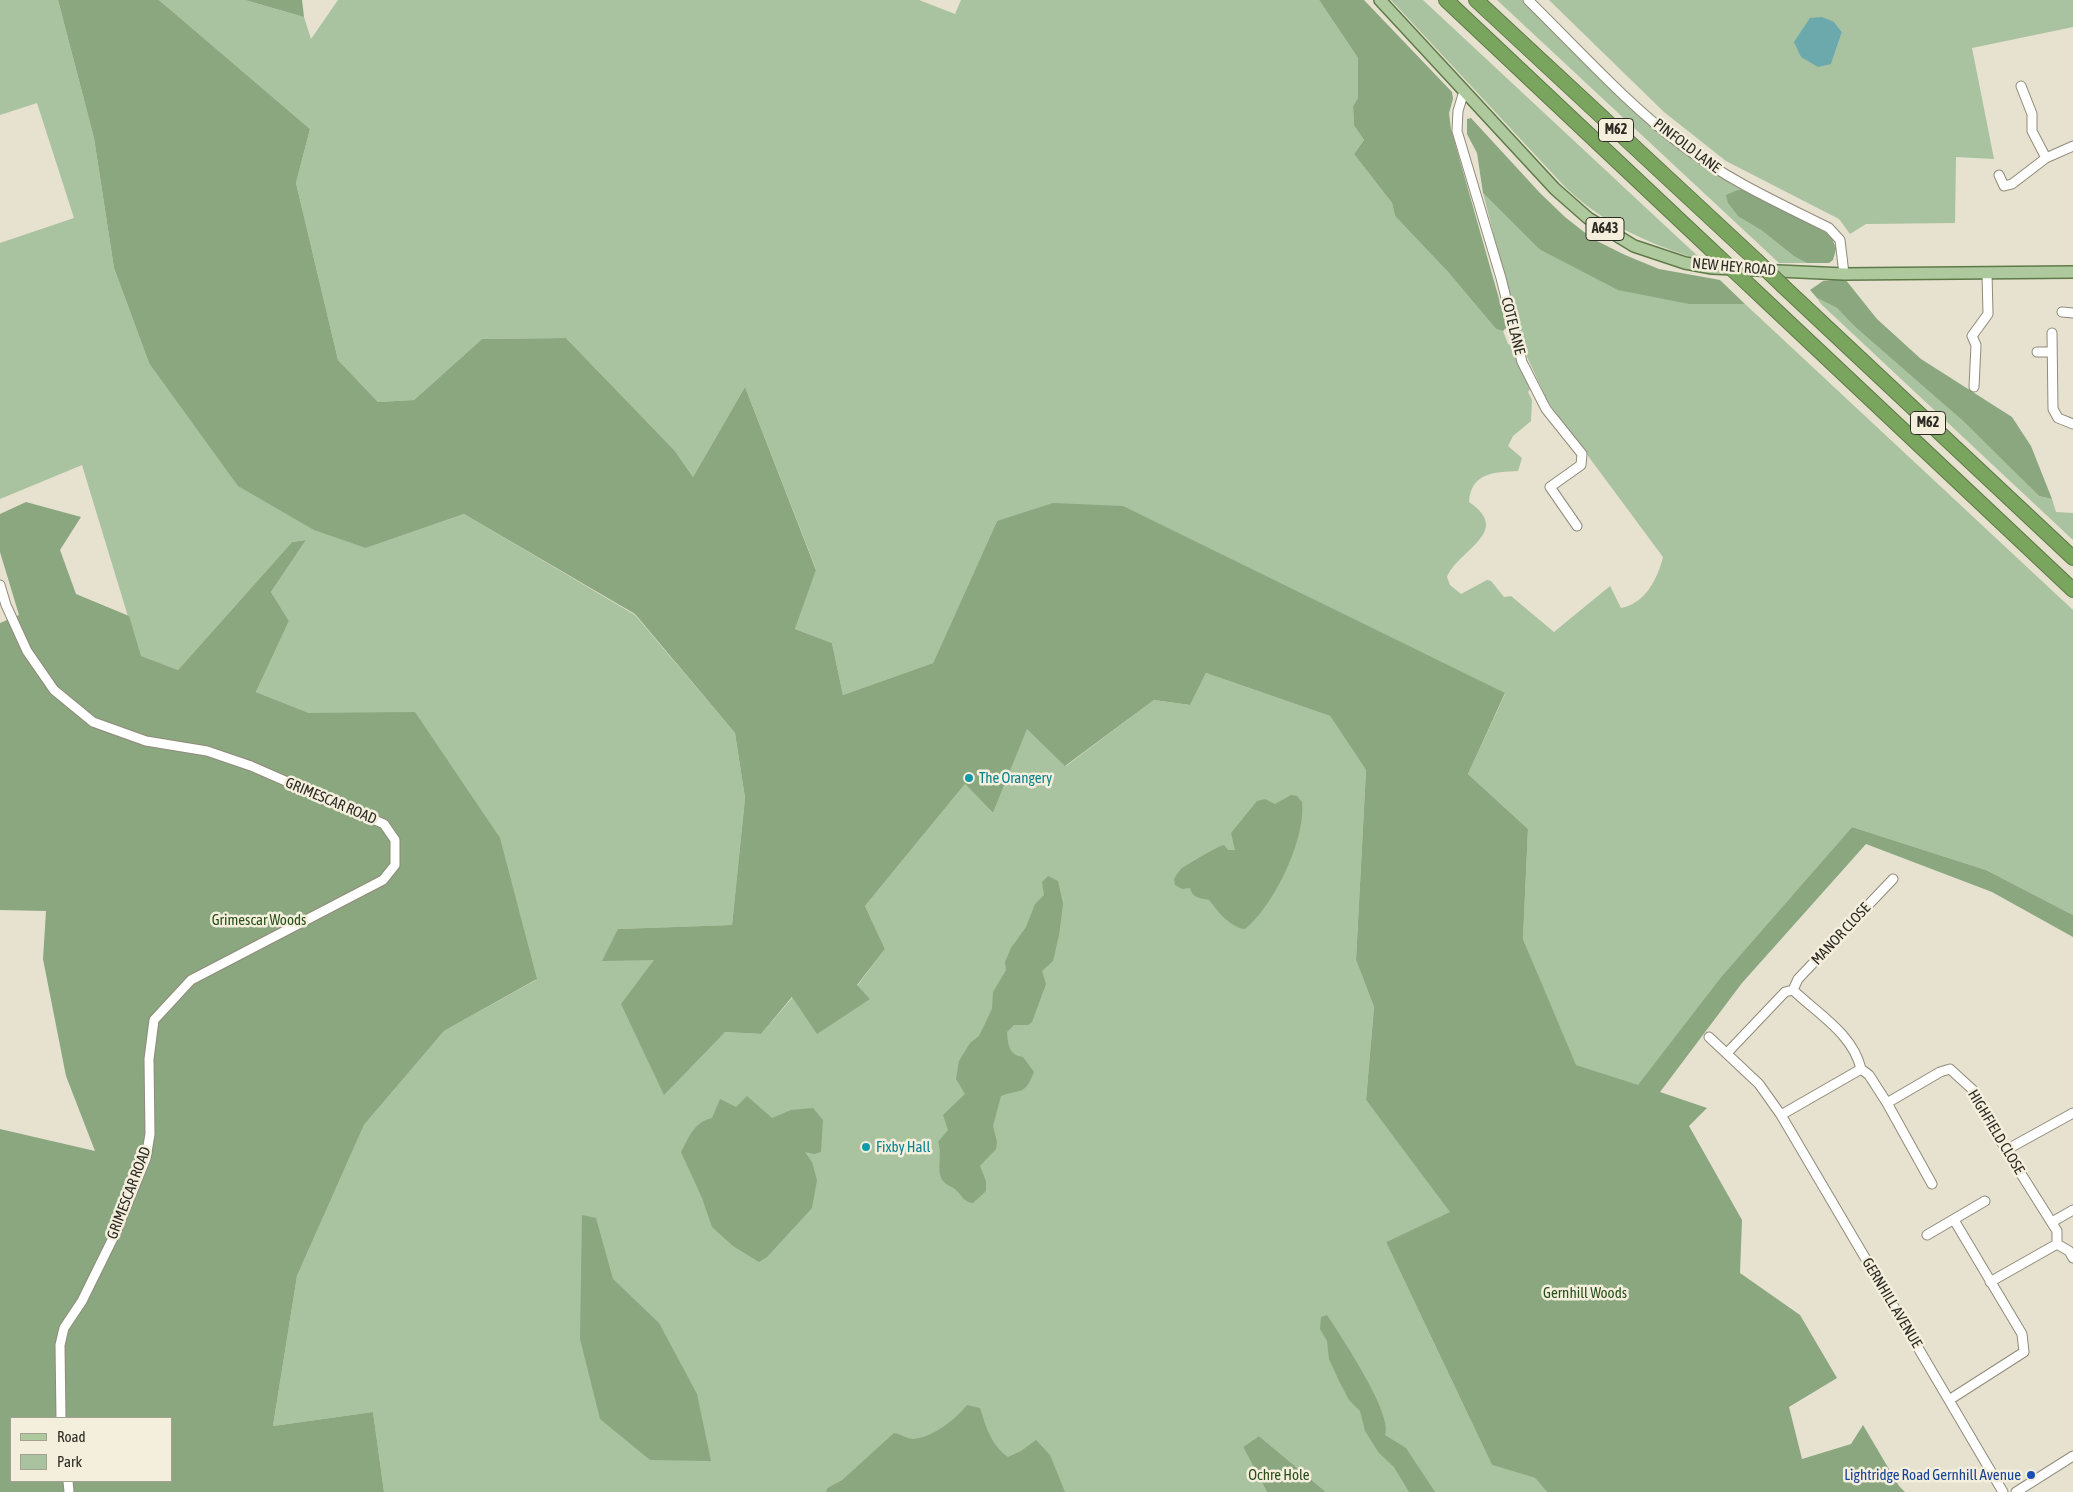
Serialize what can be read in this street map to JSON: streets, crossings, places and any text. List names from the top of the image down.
{
  "streets": {
    "highway": ["M62"],
    "main road": ["A643", "NEW HEY ROAD"],
    "street": [
      "PINFOLD LANE",
      "COTE LANE",
      "GRIMESCAR ROAD",
      "MANOR CLOSE",
      "HIGHFIELD CLOSE",
      "GERNHILL AVENUE"
    ]
  },
  "crossings": [
    ["PINFOLD LANE", "NEW HEY ROAD"],
    ["NEW HEY ROAD", "COTE LANE"],
    ["MANOR CLOSE", "GERNHILL AVENUE"]
  ],
  "parks": ["Grimescar Woods", "Gernhill Woods", "Ochre Hole"],
  "places": ["The Orangery", "Fixby Hall", "Lightridge Road Gernhill Avenue"],
  "legend": ["Road", "Park"]
}
